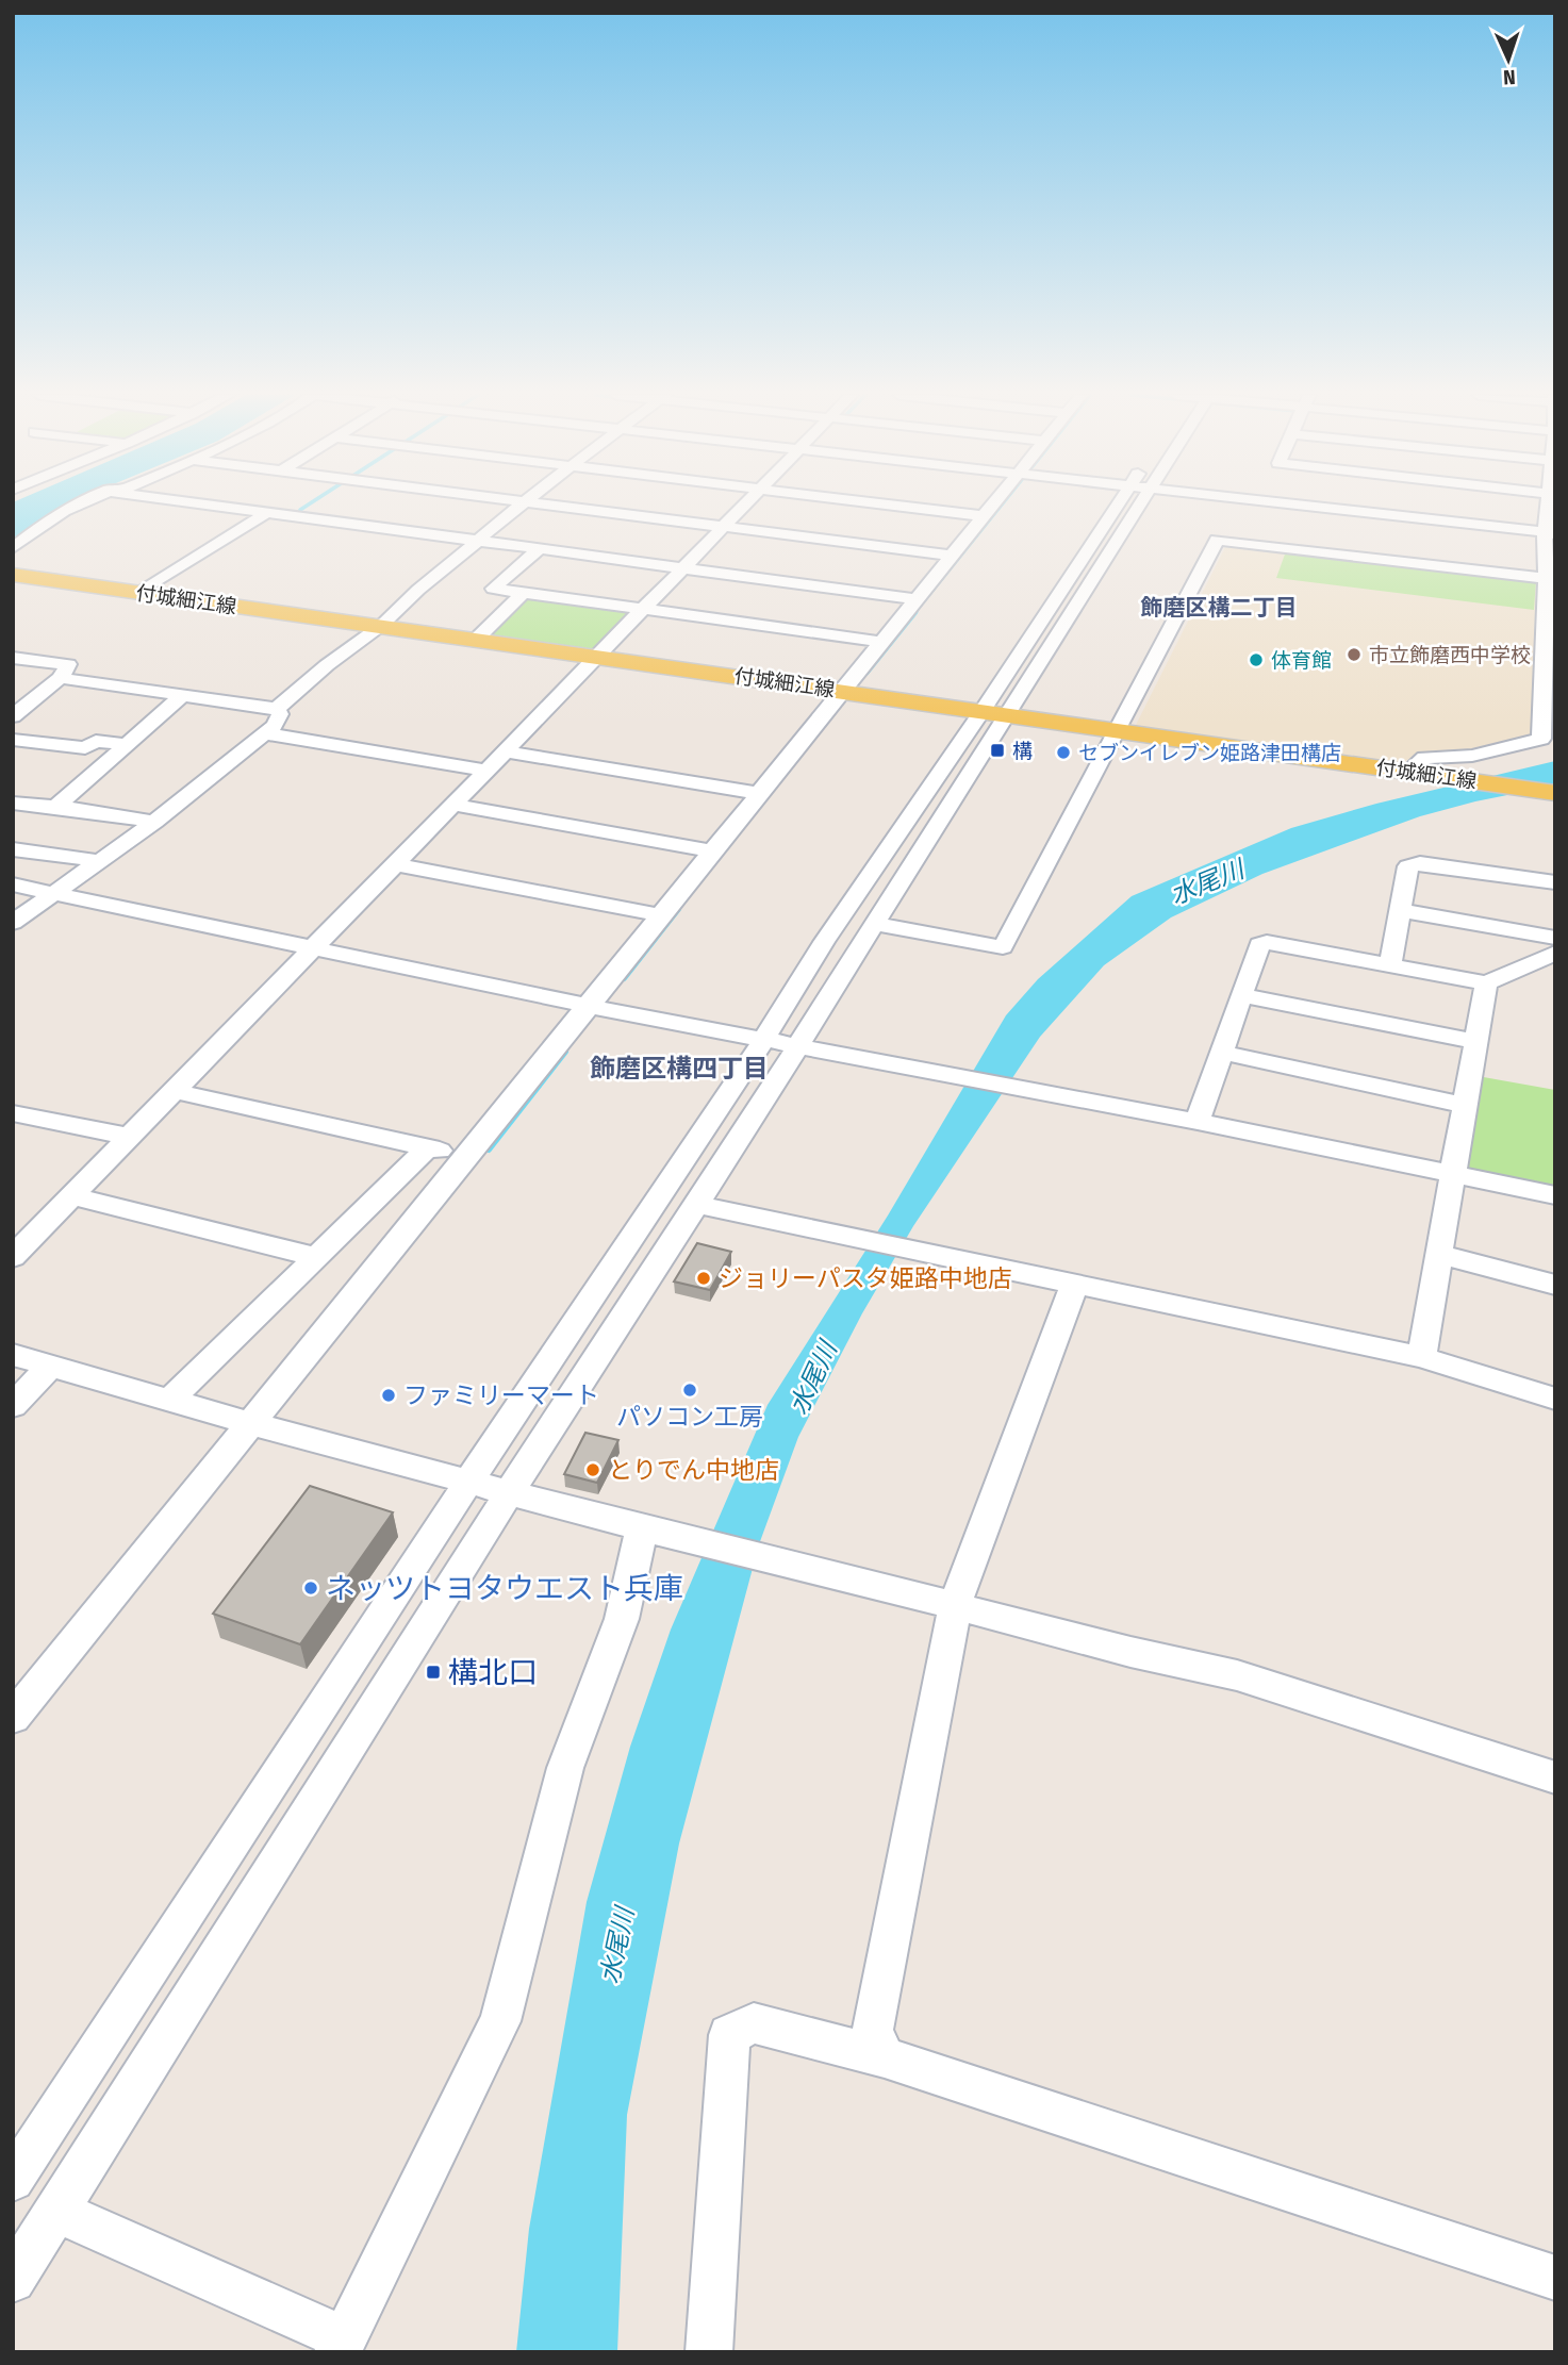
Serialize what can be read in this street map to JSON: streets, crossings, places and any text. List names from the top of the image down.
{
  "streets": {
    "main road": ["付城細江線"]
  },
  "districts": ["飾磨区構二丁目", "飾磨区構四丁目"],
  "water": ["水尾川"],
  "places": {
    "other": [
      "市立飾磨西中学校",
      "体育館",
      "セブンイレブン姫路津田構店",
      "ジョリーパスタ姫路中地店",
      "パソコン工房",
      "ファミリーマート",
      "とりでん中地店",
      "ネッツトヨタウエスト兵庫"
    ],
    "transit": ["構", "構北口"]
  },
  "north": "bottom"
}
